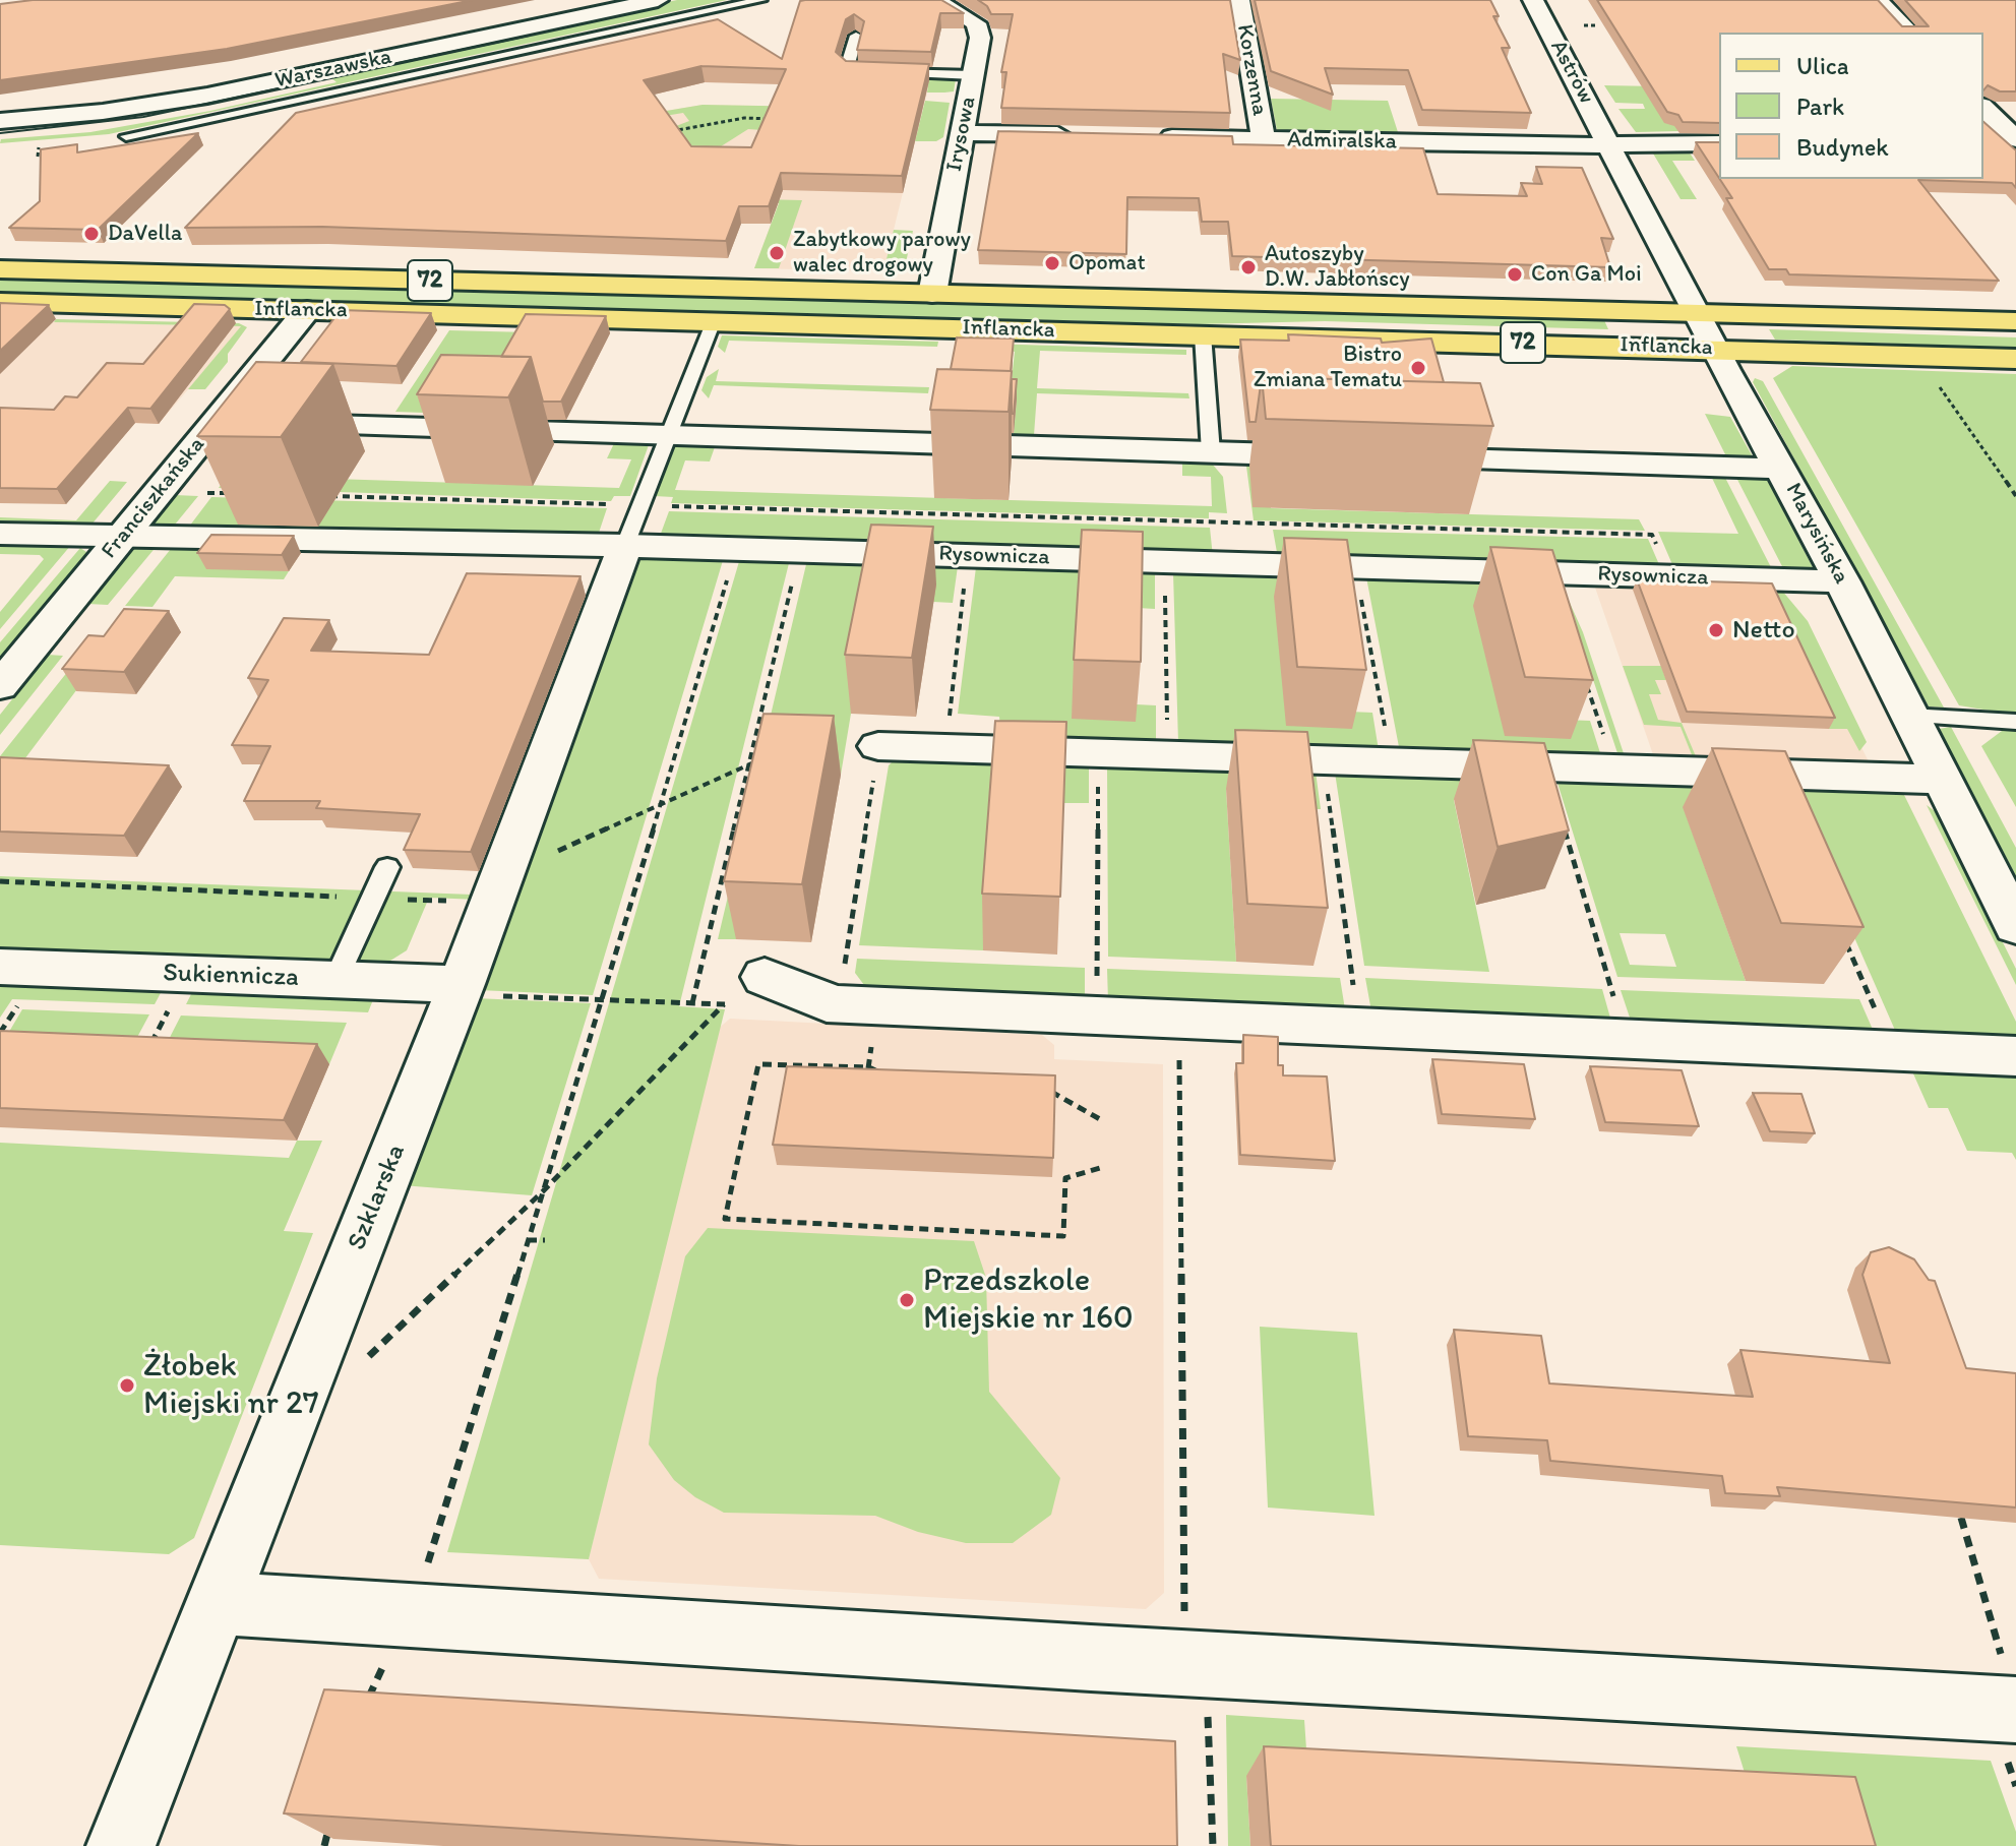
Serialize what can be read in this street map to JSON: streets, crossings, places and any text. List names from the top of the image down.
{
  "streets": {
    "main road": ["72", "Inflancka"],
    "street": [
      "Warszawska",
      "Korzenna",
      "Astrów",
      "Irysowa",
      "Admiralska",
      "Franciszkańska",
      "Marysińska",
      "Rysownicza",
      "Sukiennicza",
      "Szklarska"
    ]
  },
  "crossings": [
    ["Korzenna", "Admiralska"],
    ["Astrów", "Admiralska"],
    ["Astrów", "Marysińska"],
    ["Irysowa", "Inflancka"],
    ["Admiralska", "Marysińska"],
    ["Inflancka", "Franciszkańska"],
    ["Inflancka", "Marysińska"],
    ["Franciszkańska", "Rysownicza"],
    ["Marysińska", "Rysownicza"],
    ["Rysownicza", "Szklarska"],
    ["Sukiennicza", "Szklarska"]
  ],
  "places": [
    "DaVella",
    "Zabytkowy parowy walec drogowy",
    "Opomat",
    "Autoszyby D.W. Jabłońscy",
    "Con Ga Moi",
    "Bistro Zmiana Tematu",
    "Netto",
    "Przedszkole Miejskie nr 160",
    "Żłobek Miejski nr 27"
  ],
  "legend": ["Ulica", "Park", "Budynek"]
}
